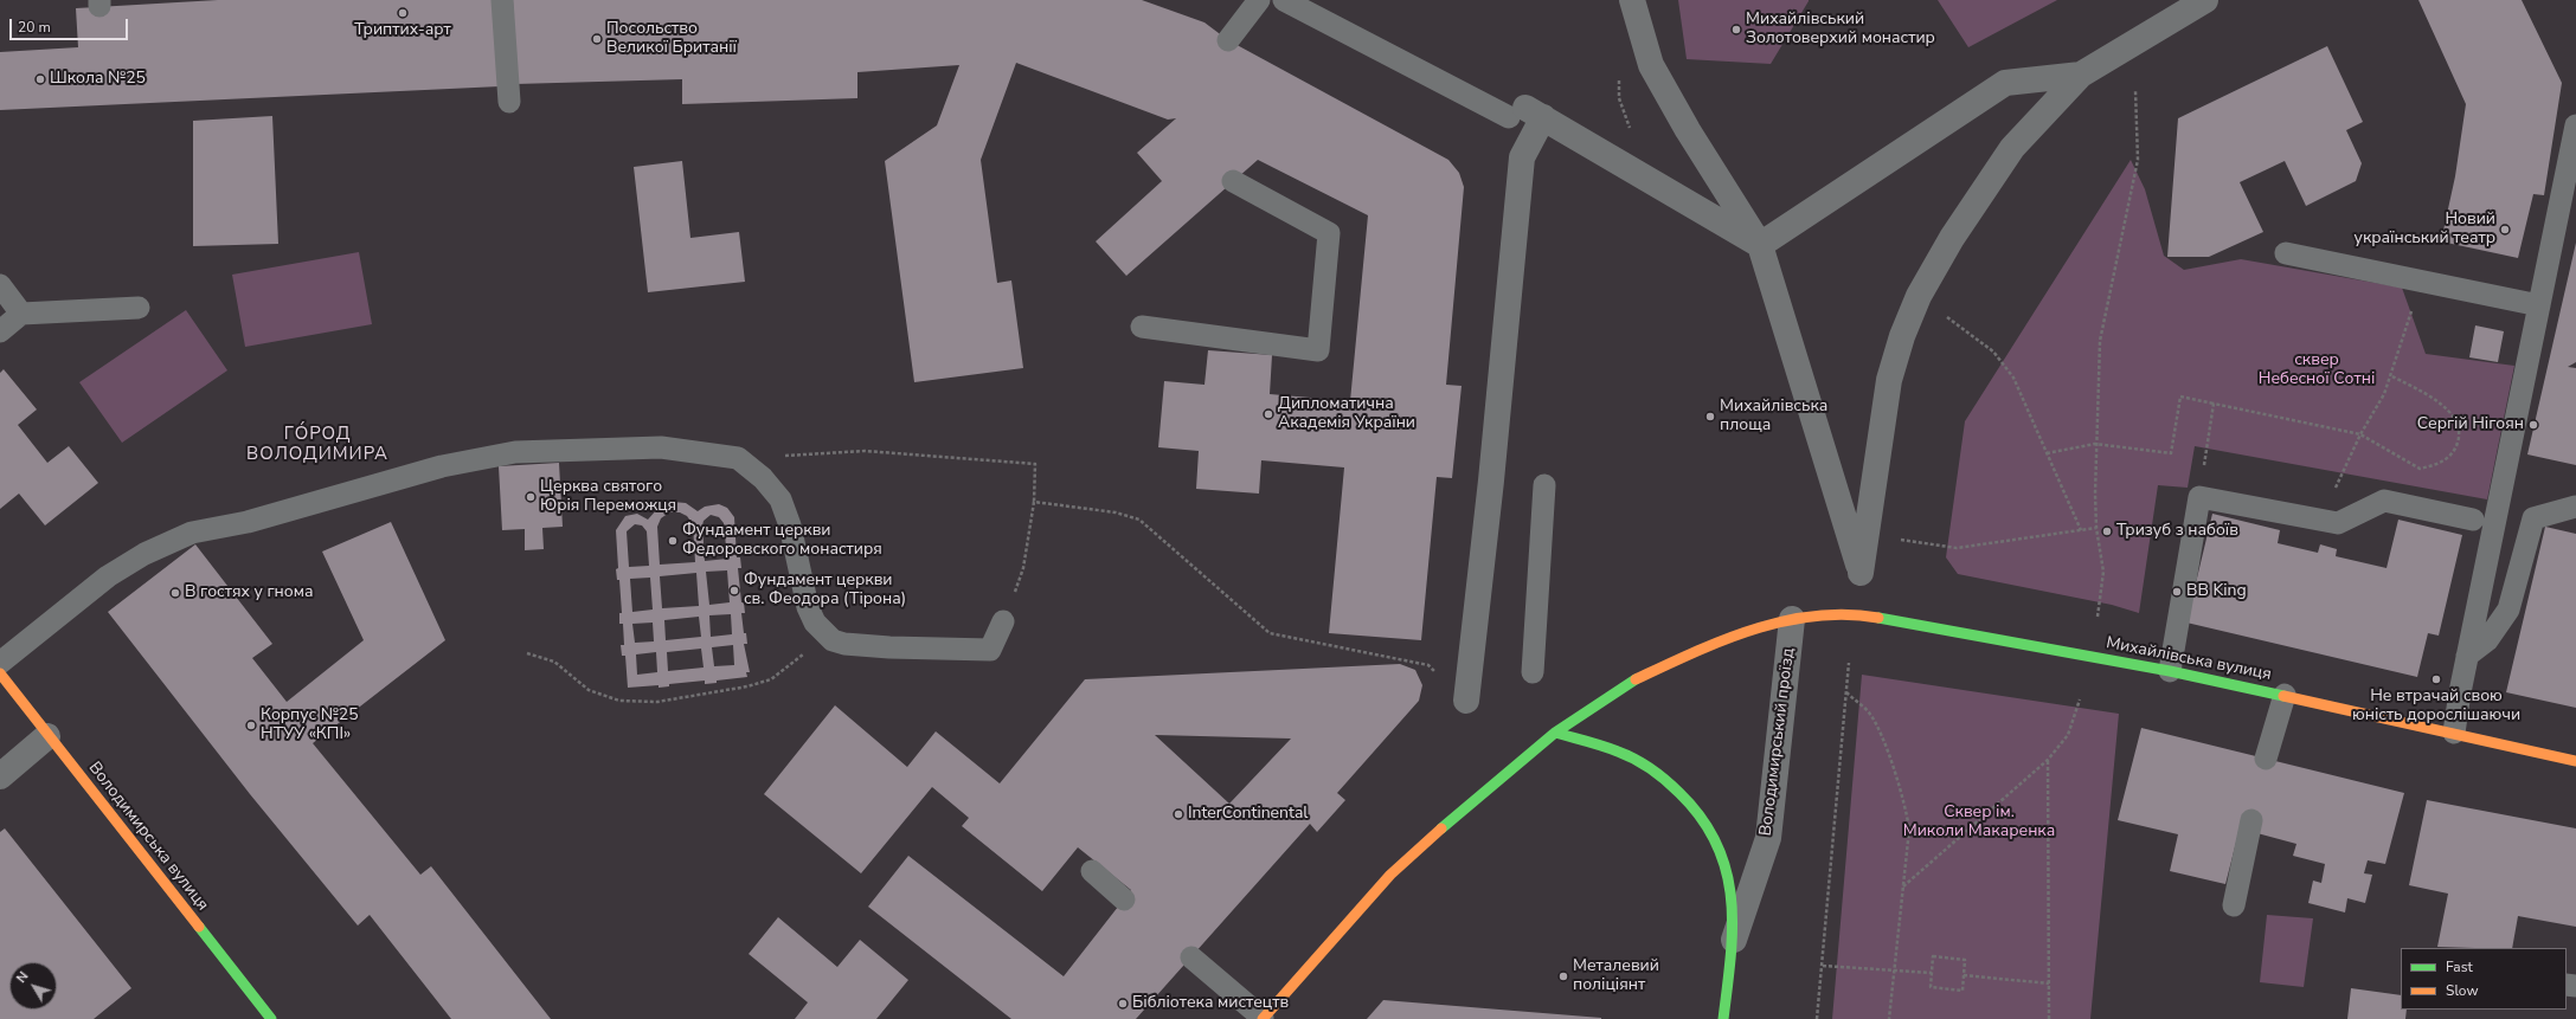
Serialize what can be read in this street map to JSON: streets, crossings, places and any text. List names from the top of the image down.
{
  "streets": {
    "main road": ["Михайлівська вулиця", "Володимирський проїзд", "Володимирська вулиця"]
  },
  "crossings": [
    ["Михайлівська вулиця", "Володимирський проїзд"]
  ],
  "districts": ["ГО́РОД ВОЛОДИМИРА"],
  "parks": ["сквер Небесної Сотні", "Сквер ім. Миколи Макаренка"],
  "places": [
    "Триптих-арт",
    "Михайлівський Золотоверхий монастир",
    "Посольство Великої Британії",
    "Школа №25",
    "Новий український театр",
    "Дипломатична Академія України",
    "Михайлівська площа",
    "Сергій Нігоян",
    "Церква святого Юрія Переможця",
    "Тризуб з набоїв",
    "Фундамент церкви Федоровского монастиря",
    "Фундамент церкви св. Феодора (Тірона)",
    "BB King",
    "В гостях у гнома",
    "Не втрачай свою юність дорослішаючи",
    "Корпус №25 НТУУ «КПІ»",
    "InterContinental",
    "Металевий поліціянт",
    "Бібліотека мистецтв"
  ],
  "legend": ["Fast", "Slow"],
  "scale_bar": "20 m",
  "north": "top left"
}
